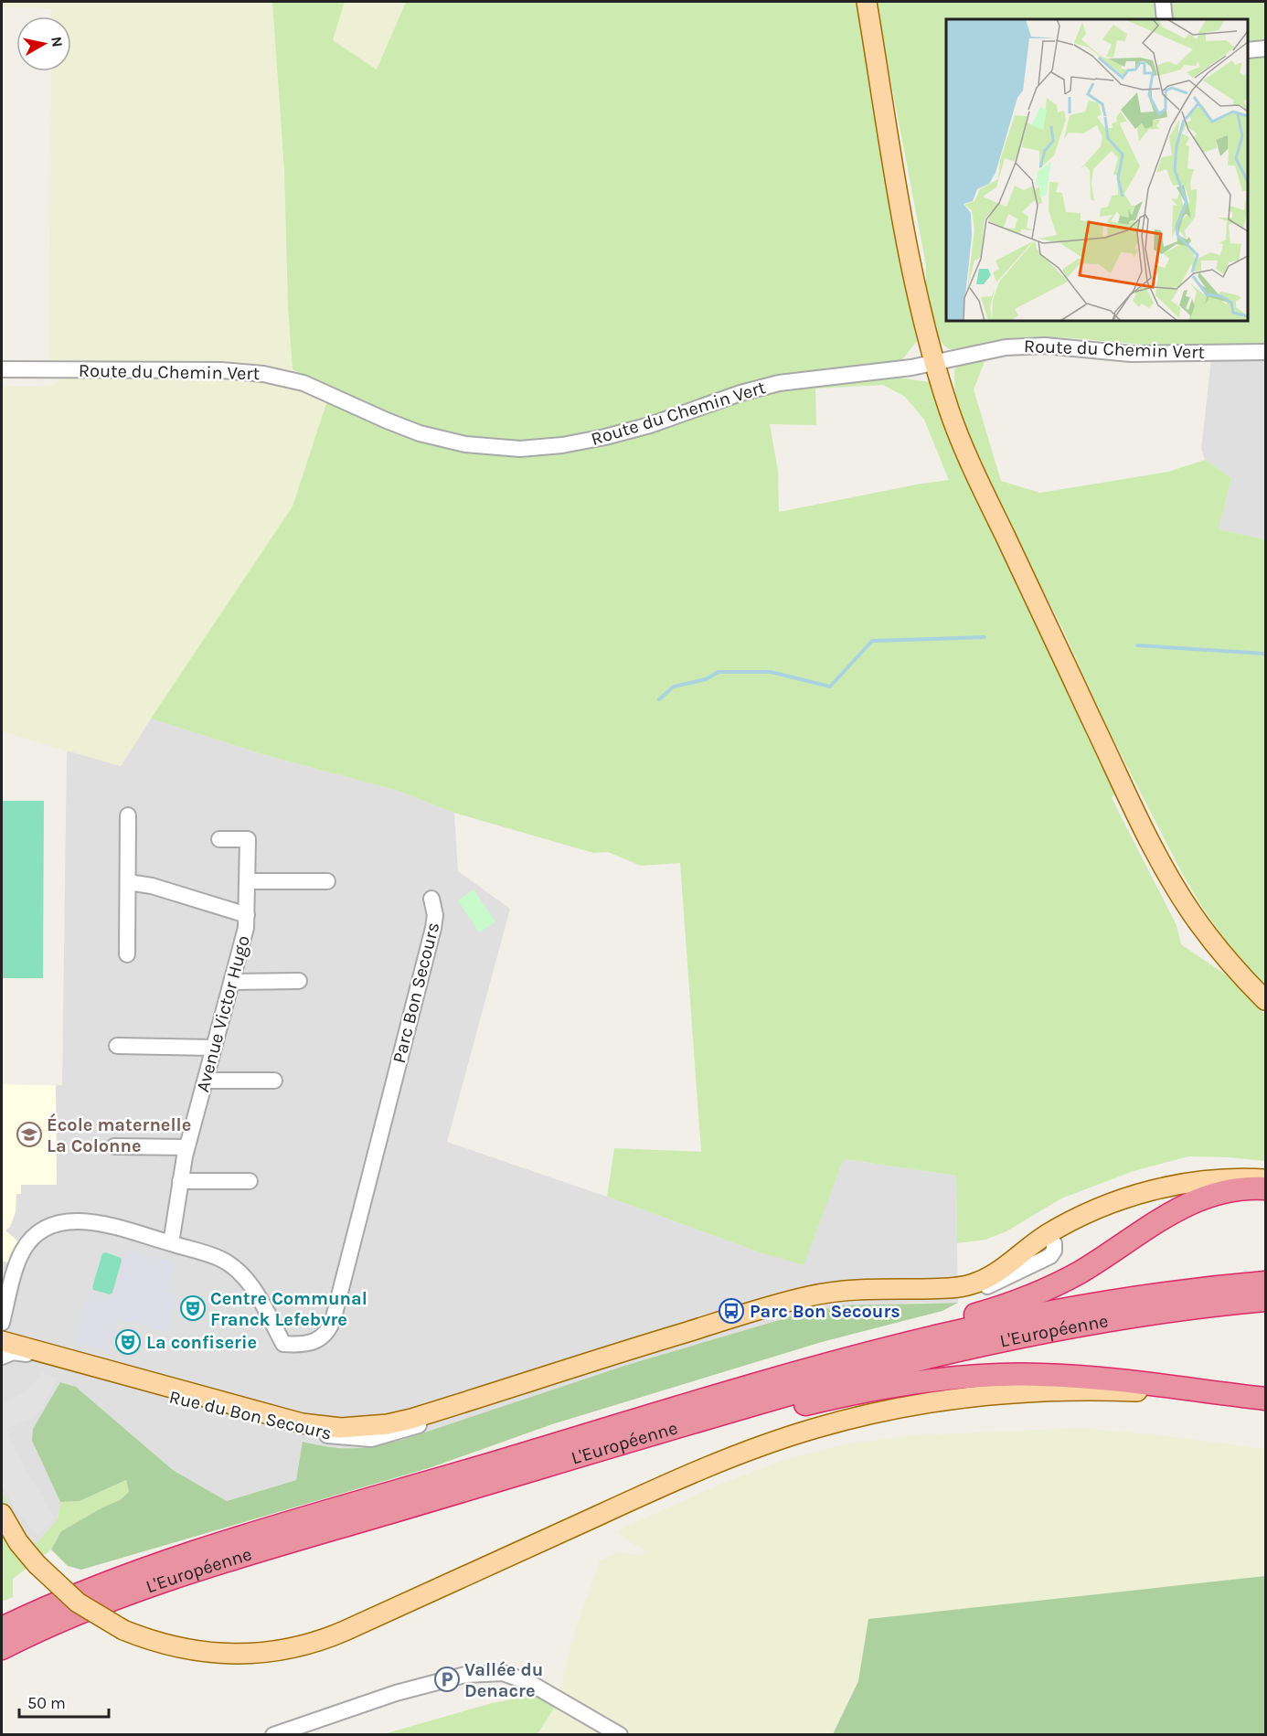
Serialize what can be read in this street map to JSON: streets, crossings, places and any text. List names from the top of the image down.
{
  "streets": {
    "highway": ["L'Européenne"],
    "main road": ["Rue du Bon Secours"],
    "street": ["Route du Chemin Vert", "Parc Bon Secours", "Avenue Victor Hugo"]
  },
  "crossings": [
    ["Parc Bon Secours", "Avenue Victor Hugo"]
  ],
  "places": {
    "school or university": ["École maternelle La Colonne"],
    "theatre": ["Centre Communal Franck Lefebvre", "La confiserie"],
    "bus stop": ["Parc Bon Secours"],
    "parking": ["Vallée du Denacre"]
  },
  "scale_bar": "50 m",
  "north": "right"
}
